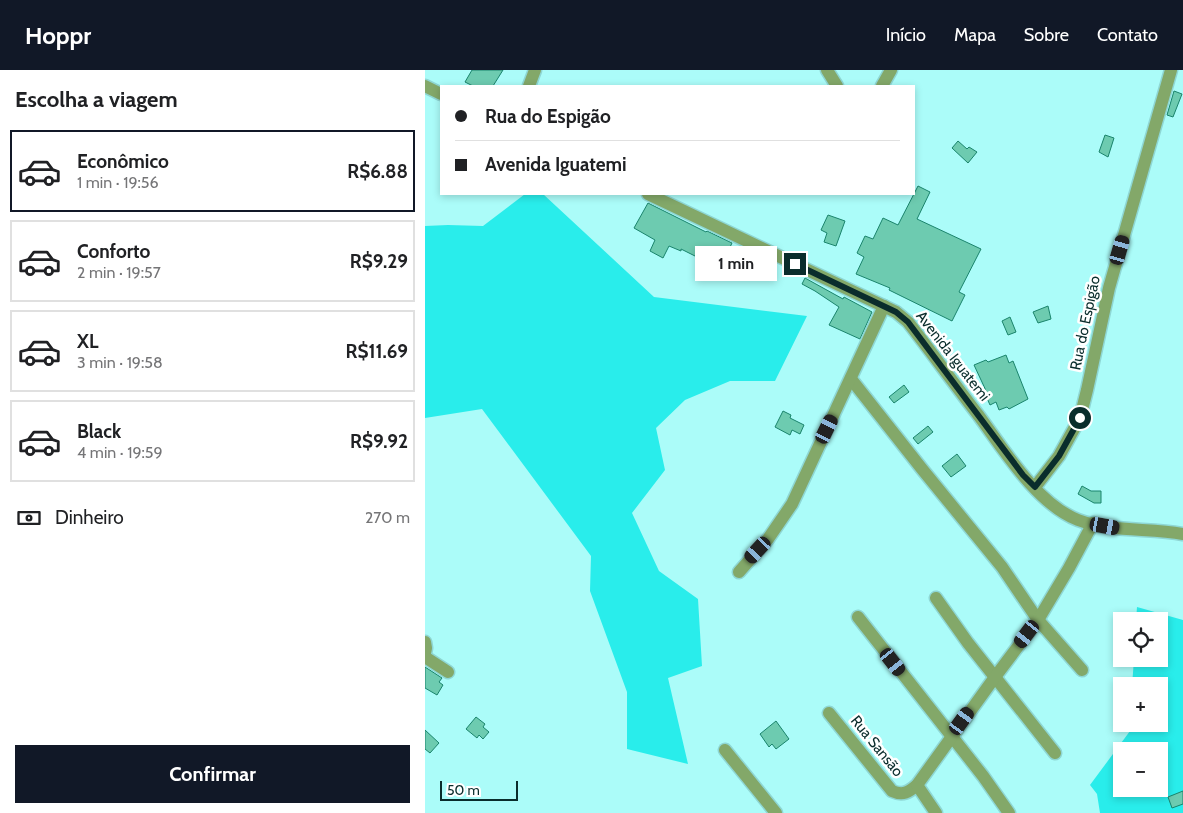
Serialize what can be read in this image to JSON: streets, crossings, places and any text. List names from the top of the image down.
{
  "streets": {
    "street": ["Rua do Espigão", "Avenida Iguatemi", "Rua Sansão"]
  },
  "crossings": [
    ["Rua do Espigão", "Avenida Iguatemi"],
    ["Avenida Iguatemi", "Rua Sansão"]
  ],
  "scale_bar": "50 m",
  "page": {
    "header": "Hoppr",
    "nav": [
      "Início",
      "Mapa",
      "Sobre",
      "Contato"
    ],
    "heading": "Escolha a viagem",
    "banner": ["Rua do Espigão", "Avenida Iguatemi"],
    "list": [
      {
        "name": "Econômico",
        "note": "1 min · 19:56",
        "value": "R$6.88"
      },
      {
        "name": "Conforto",
        "note": "2 min · 19:57",
        "value": "R$9.29"
      },
      {
        "name": "XL",
        "note": "3 min · 19:58",
        "value": "R$11.69"
      },
      {
        "name": "Black",
        "note": "4 min · 19:59",
        "value": "R$9.92"
      }
    ],
    "bubble": "1 min",
    "pay": ["Dinheiro", "270 m"],
    "map_buttons": ["+", "−"],
    "buttons": "Confirmar",
    "scale": "50 m"
  }
}
